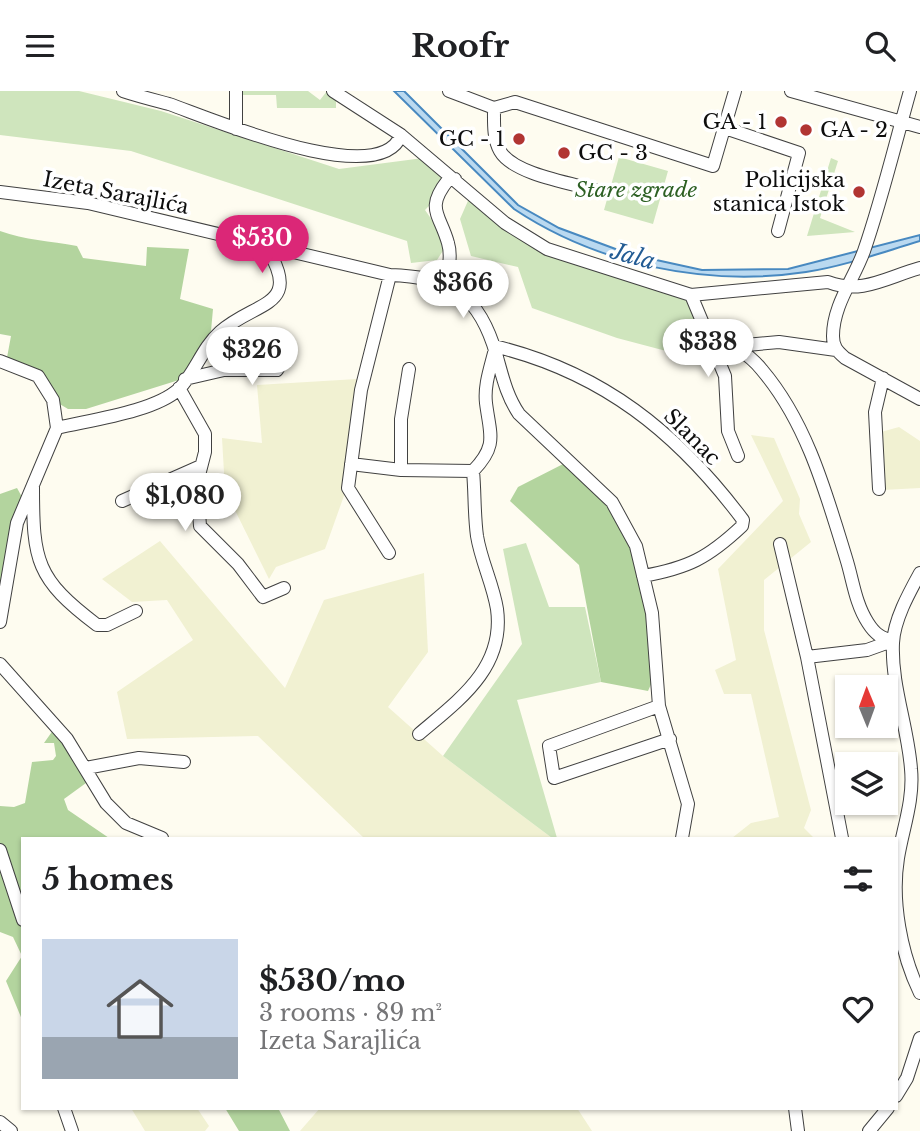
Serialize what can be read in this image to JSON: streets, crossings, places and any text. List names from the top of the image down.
{
  "streets": {
    "street": ["Izeta Sarajlića", "Slanac"]
  },
  "water": ["Jala"],
  "parks": ["Stare zgrade"],
  "places": [
    "GA - 1",
    "GA - 2",
    "GC - 1",
    "GC - 3",
    "Policijska stanica Istok"
  ],
  "north": "top",
  "page": {
    "header": "Roofr",
    "price": [
      "$530",
      "$366",
      "$338",
      "$326",
      "$1,080"
    ],
    "heading": "5 homes",
    "list": [
      {
        "name": "$530/mo",
        "note": "3 rooms · 89 m² · Izeta Sarajlića"
      }
    ]
  }
}
